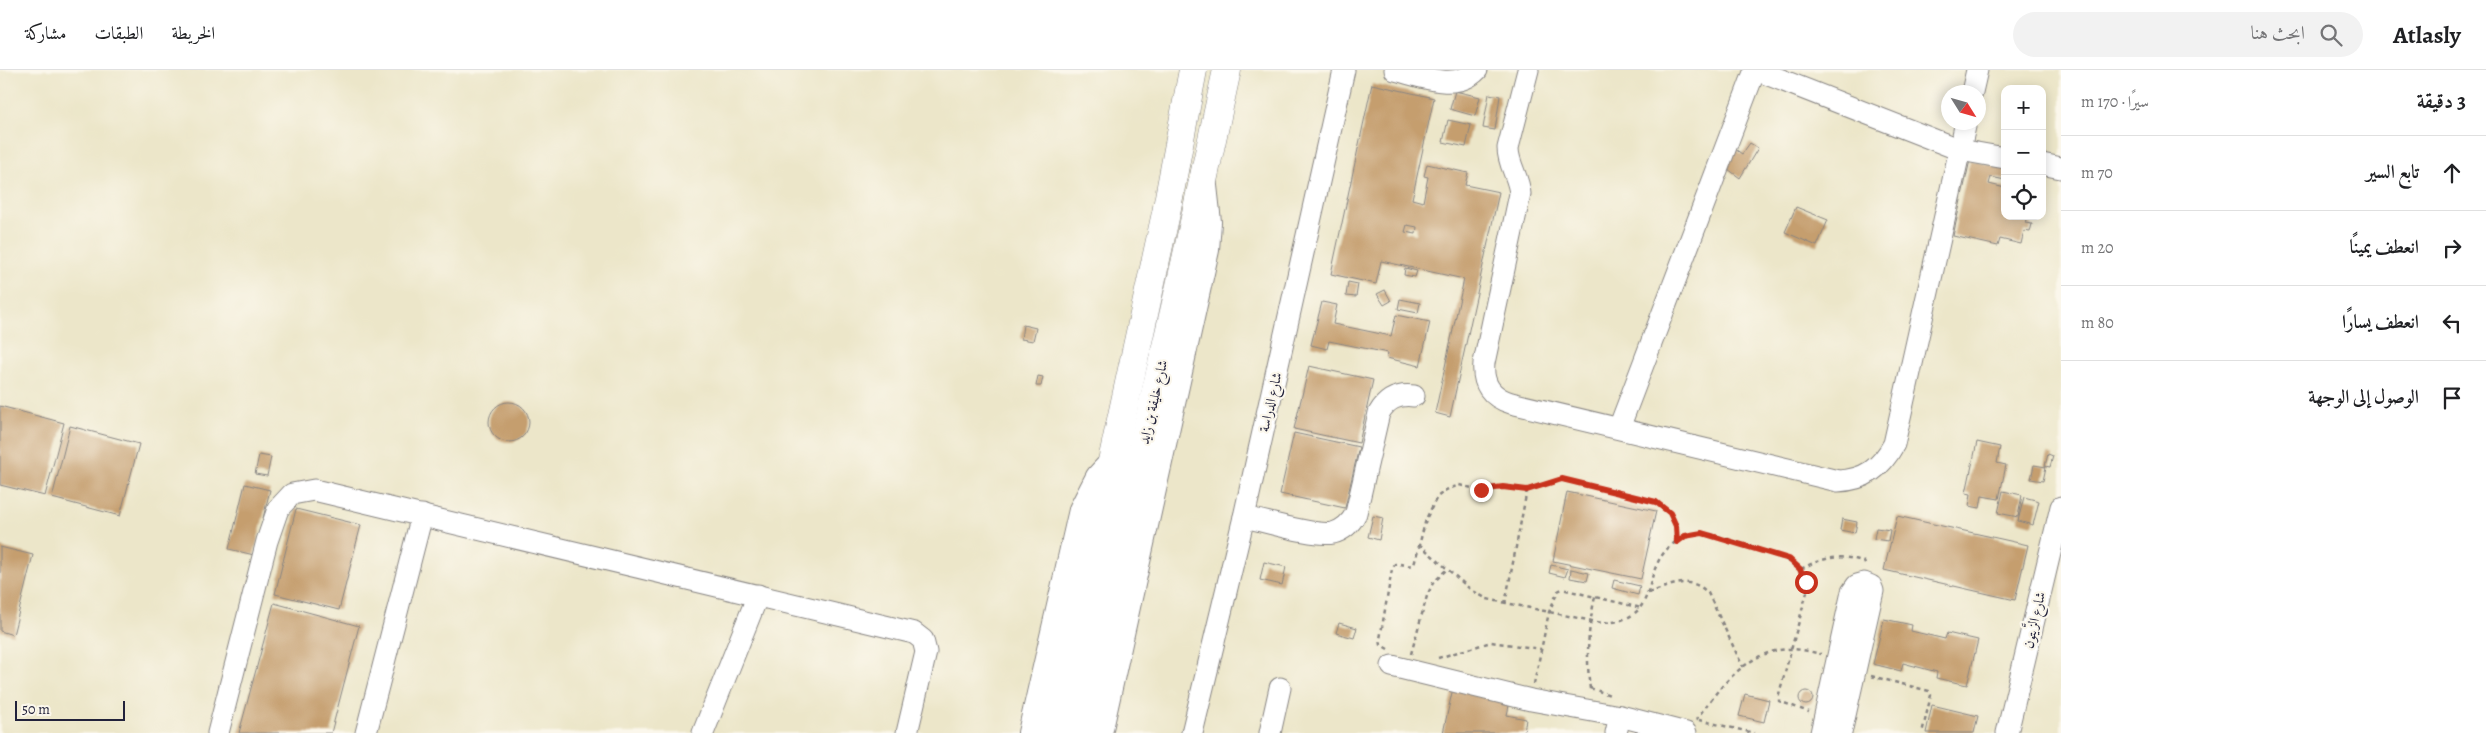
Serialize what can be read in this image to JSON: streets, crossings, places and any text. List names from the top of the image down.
{
  "streets": {
    "highway": ["شارع خليفة بن زايد"],
    "street": ["شارع الدراسة", "شارع الزَّيتون"]
  },
  "scale_bar": "50 m",
  "north": "bottom right",
  "page": {
    "header": "Atlasly",
    "search": "ابحث هنا",
    "nav": ["الخريطة", "الطبقات", "مشاركة"],
    "heading": ["3 دقيقة", "سيرًا · 170 m"],
    "map_buttons": ["+", "−"],
    "list": [
      ["تابع السير", "70 m"],
      ["انعطف يمينًا", "20 m"],
      ["انعطف يسارًا", "80 m"],
      "الوصول إلى الوجهة"
    ],
    "scale": "50 m"
  }
}
